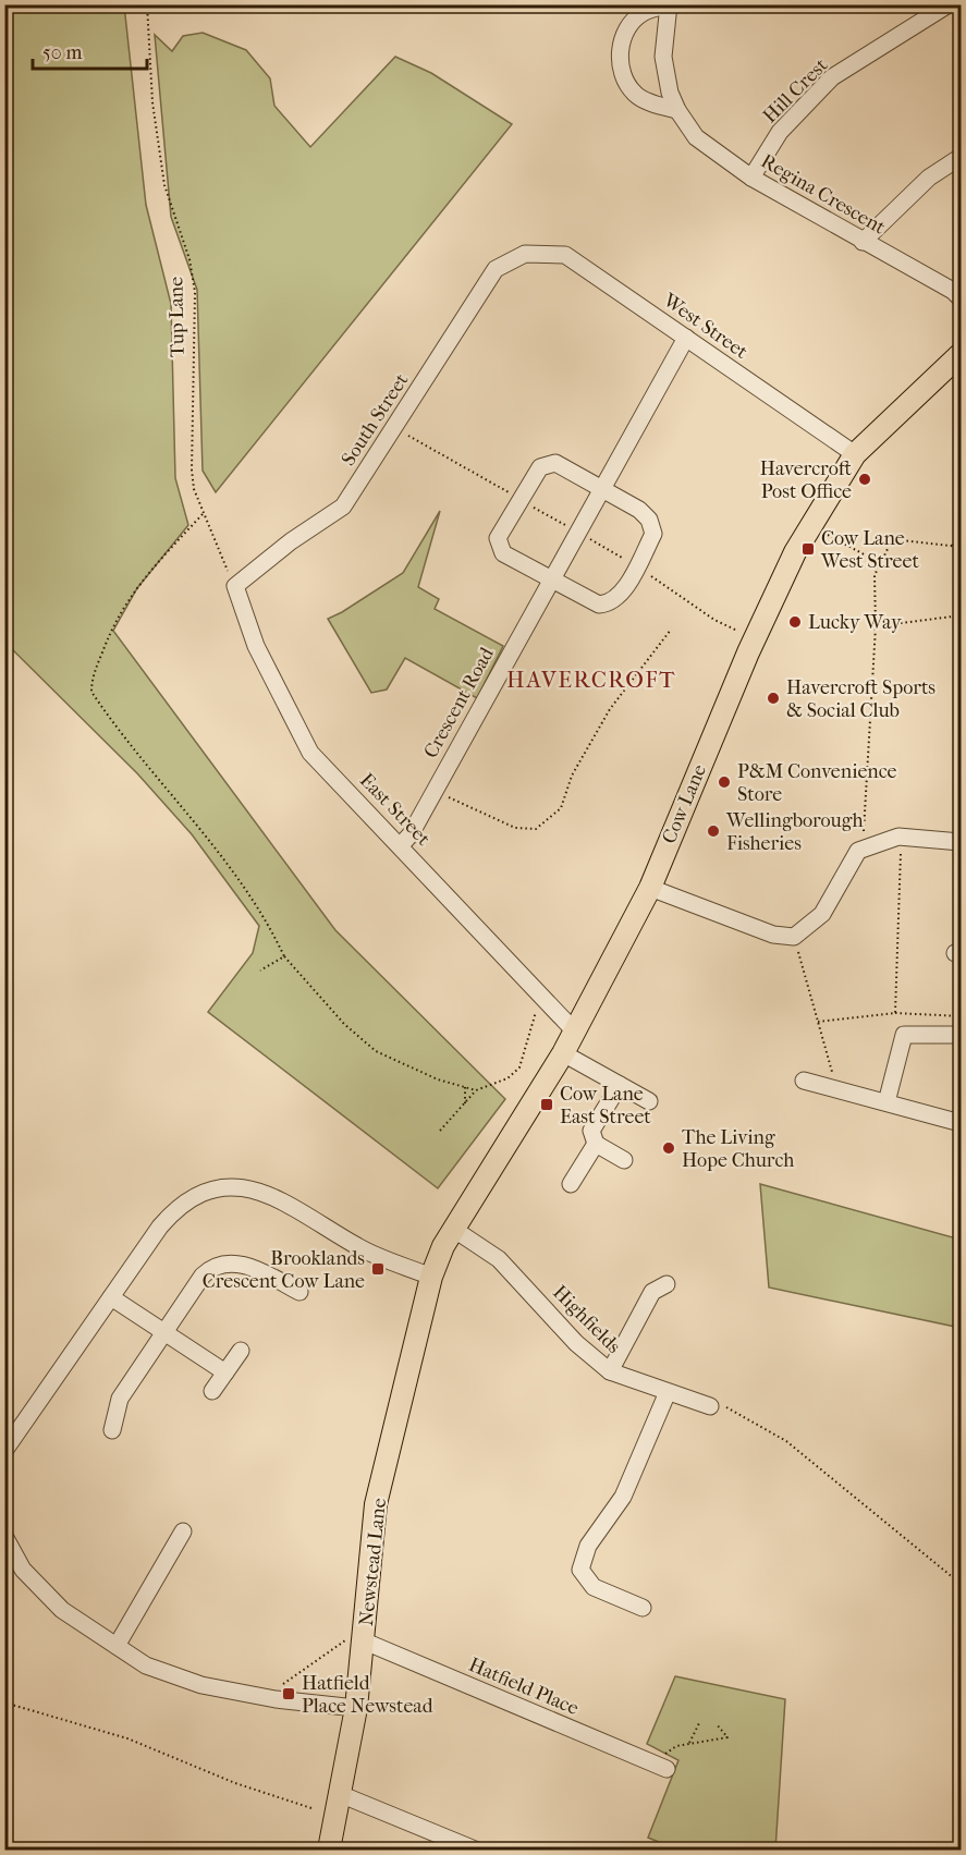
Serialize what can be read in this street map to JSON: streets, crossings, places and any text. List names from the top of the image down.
{
  "streets": {
    "main road": ["Cow Lane", "Newstead Lane"],
    "street": [
      "Hill Crest",
      "Regina Crescent",
      "West Street",
      "South Street",
      "Crescent Road",
      "East Street",
      "Highfields",
      "Hatfield Place"
    ],
    "path": ["Tup Lane"]
  },
  "crossings": [
    ["Hill Crest", "Regina Crescent"],
    ["Tup Lane", "South Street"],
    ["Tup Lane", "East Street"],
    ["West Street", "South Street"],
    ["West Street", "Crescent Road"],
    ["West Street", "Cow Lane"],
    ["South Street", "East Street"],
    ["Crescent Road", "East Street"],
    ["Cow Lane", "East Street"],
    ["Cow Lane", "Highfields"],
    ["Cow Lane", "Newstead Lane"],
    ["Newstead Lane", "Hatfield Place"]
  ],
  "districts": ["HAVERCROFT"],
  "places": {
    "other": [
      "Havercroft Post Office",
      "Lucky Way",
      "Havercroft Sports & Social Club",
      "P&M Convenience Store",
      "Wellingborough Fisheries",
      "The Living Hope Church"
    ],
    "transit": [
      "Cow Lane West Street",
      "Cow Lane East Street",
      "Brooklands Crescent Cow Lane",
      "Hatfield Place Newstead"
    ]
  },
  "scale_bar": "50 m"
}
